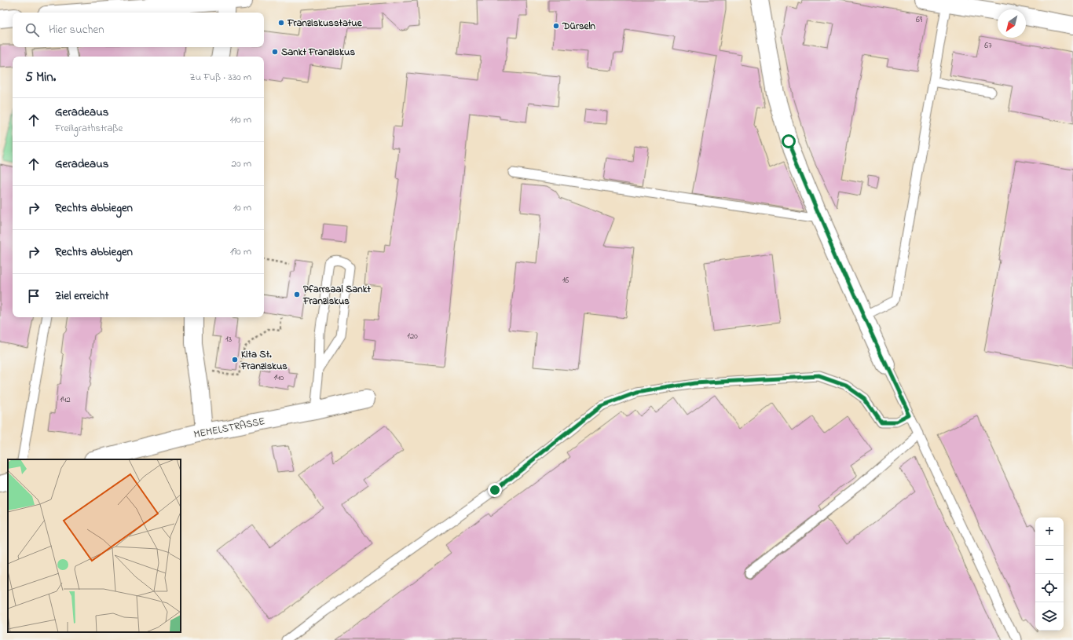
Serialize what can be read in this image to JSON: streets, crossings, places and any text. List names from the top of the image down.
{
  "streets": {
    "street": ["MEMELSTRASSE"]
  },
  "places": [
    "Franziskusstatue",
    "Dürseln",
    "Sankt Franziskus",
    "Pfarrsaal Sankt Franziskus",
    "Kita St. Franziskus"
  ],
  "house_numbers": [
    "69",
    "67",
    "16",
    "120",
    "13",
    "140",
    "142"
  ],
  "north": "bottom left",
  "page": {
    "search": "Hier suchen",
    "heading": ["5 Min.", "Zu Fuß · 330 m"],
    "list": [
      ["Geradeaus", "Freiligrathstraße", "110 m"],
      ["Geradeaus", "20 m"],
      ["Rechts abbiegen", "10 m"],
      ["Rechts abbiegen", "190 m"],
      "Ziel erreicht"
    ],
    "map_buttons": ["+", "−"]
  }
}
